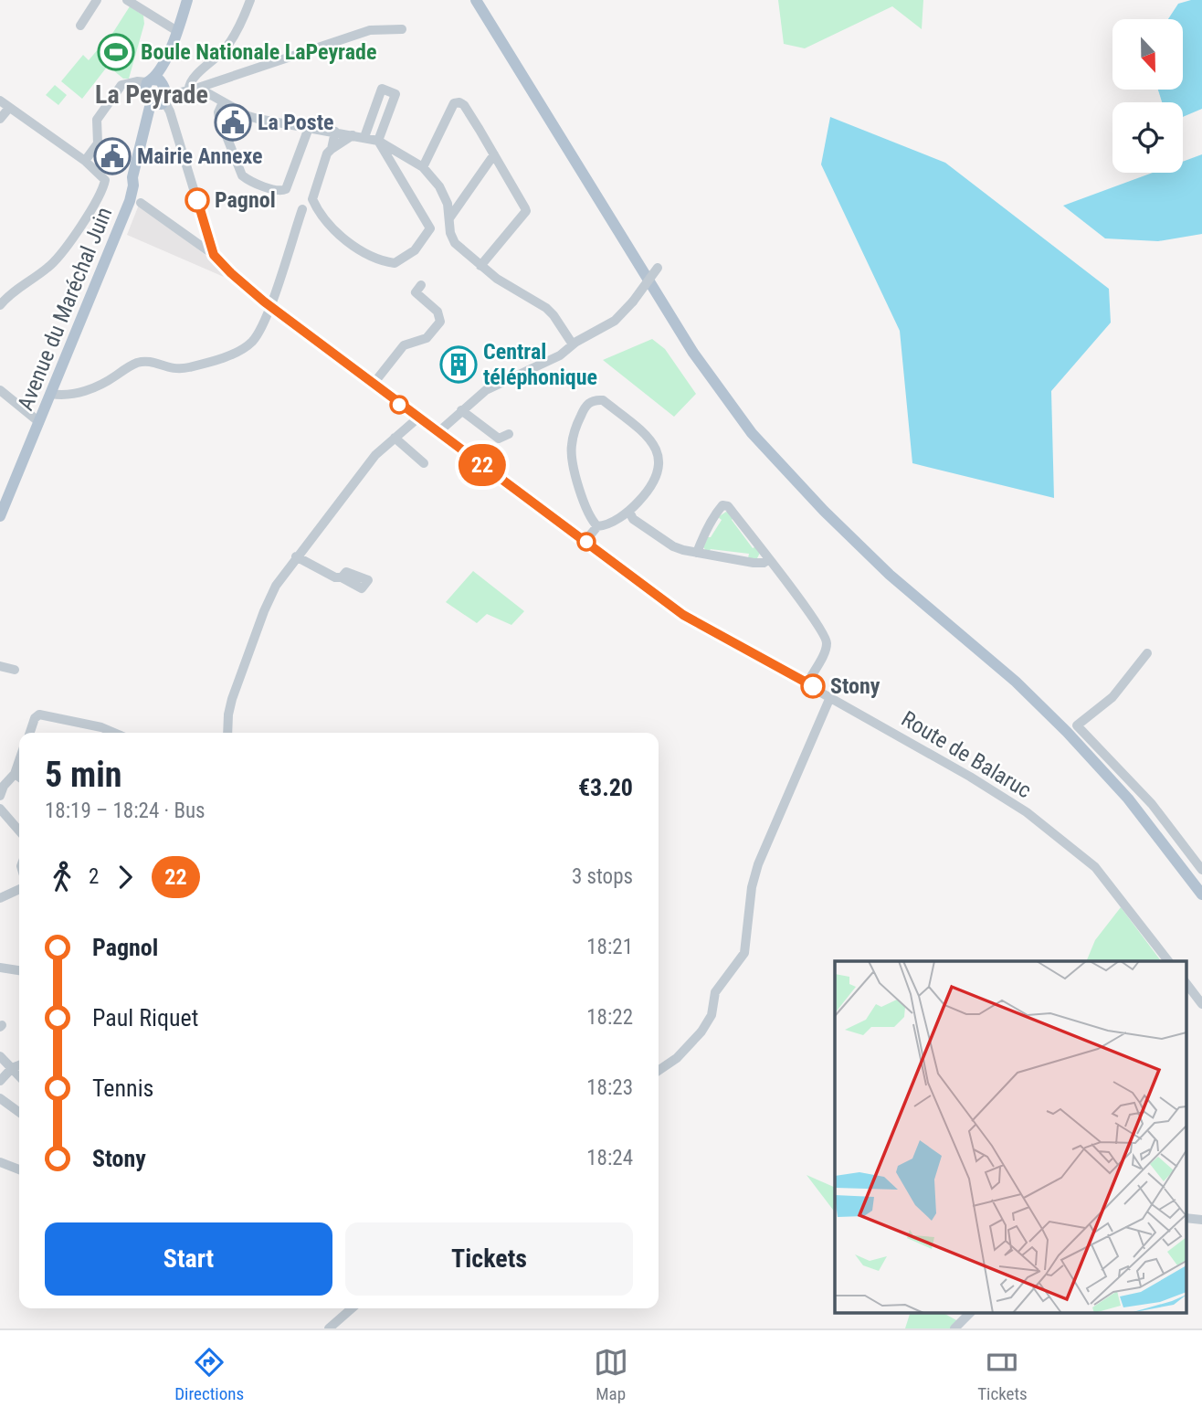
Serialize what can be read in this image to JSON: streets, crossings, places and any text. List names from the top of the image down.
{
  "streets": {
    "main road": ["Avenue du Maréchal Juin"],
    "street": ["Route de Balaruc"]
  },
  "crossings": [
    ["Avenue du Maréchal Juin", "Route de Balaruc"]
  ],
  "districts": ["La Peyrade"],
  "places": {
    "sports": ["Boule Nationale LaPeyrade"],
    "public building": ["La Poste", "Mairie Annexe"],
    "other": ["Pagnol", "Stony"],
    "building": ["Central téléphonique"]
  },
  "lines": ["bus line 22"],
  "north": "bottom",
  "page": {
    "on_map": "22",
    "heading": ["5 min", "18:19 – 18:24 · Bus", "€3.20"],
    "legs": ["2", "22", "3 stops"],
    "list": [
      {
        "name": "Pagnol",
        "value": "18:21"
      },
      {
        "name": "Paul Riquet",
        "value": "18:22"
      },
      {
        "name": "Tennis",
        "value": "18:23"
      },
      {
        "name": "Stony",
        "value": "18:24"
      }
    ],
    "buttons": ["Start", "Tickets"],
    "tabs": ["Directions", "Map", "Tickets"]
  }
}
